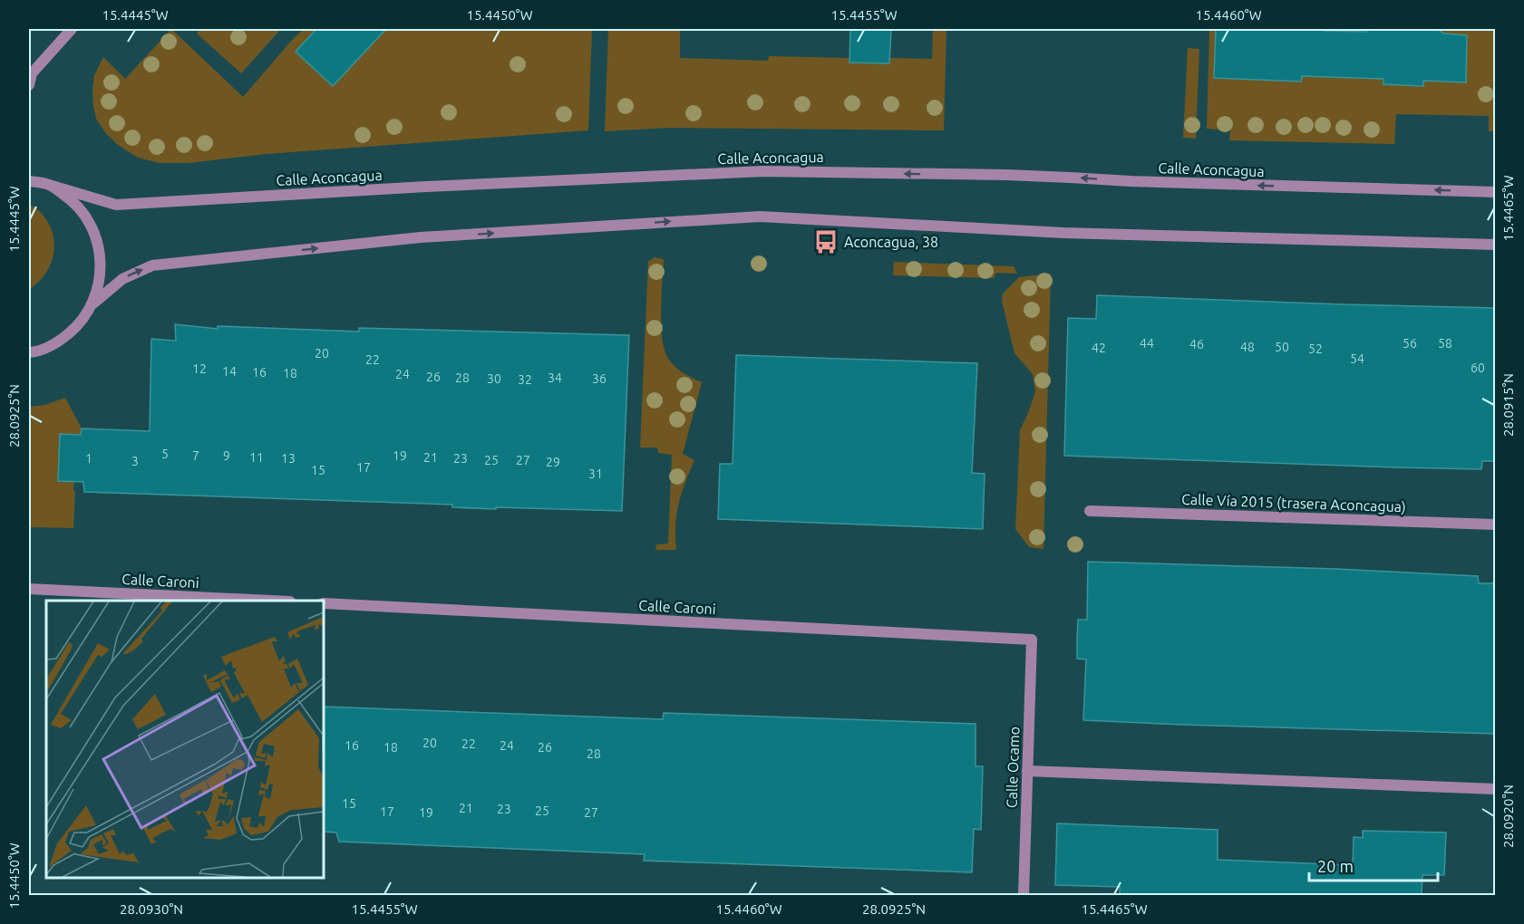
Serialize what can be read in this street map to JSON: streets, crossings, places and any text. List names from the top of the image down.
{
  "streets": {
    "street": [
      "Calle Aconcagua",
      "Calle Vía 2015 (trasera Aconcagua)",
      "Calle Caroni",
      "Calle Ocamo"
    ]
  },
  "crossings": [
    ["Calle Caroni", "Calle Ocamo"]
  ],
  "places": {
    "bus stop": ["Aconcagua, 38"]
  },
  "house_numbers": [
    "44",
    "56",
    "58",
    "46",
    "48",
    "50",
    "42",
    "52",
    "20",
    "54",
    "22",
    "60",
    "12",
    "14",
    "16",
    "18",
    "24",
    "26",
    "28",
    "34",
    "30",
    "36",
    "32",
    "5",
    "7",
    "9",
    "19",
    "11",
    "21",
    "1",
    "13",
    "23",
    "25",
    "27",
    "3",
    "29",
    "17",
    "15",
    "31",
    "20",
    "22",
    "16",
    "24",
    "18",
    "26",
    "28",
    "15",
    "21",
    "23",
    "25",
    "17",
    "19",
    "27"
  ],
  "scale_bar": "20 m",
  "coordinates": [
    "15.4445°W",
    "15.4450°W",
    "15.4455°W",
    "15.4460°W",
    "15.4465°W",
    "28.0915°N",
    "28.0925°N",
    "28.0920°N",
    "28.0930°N"
  ]
}
